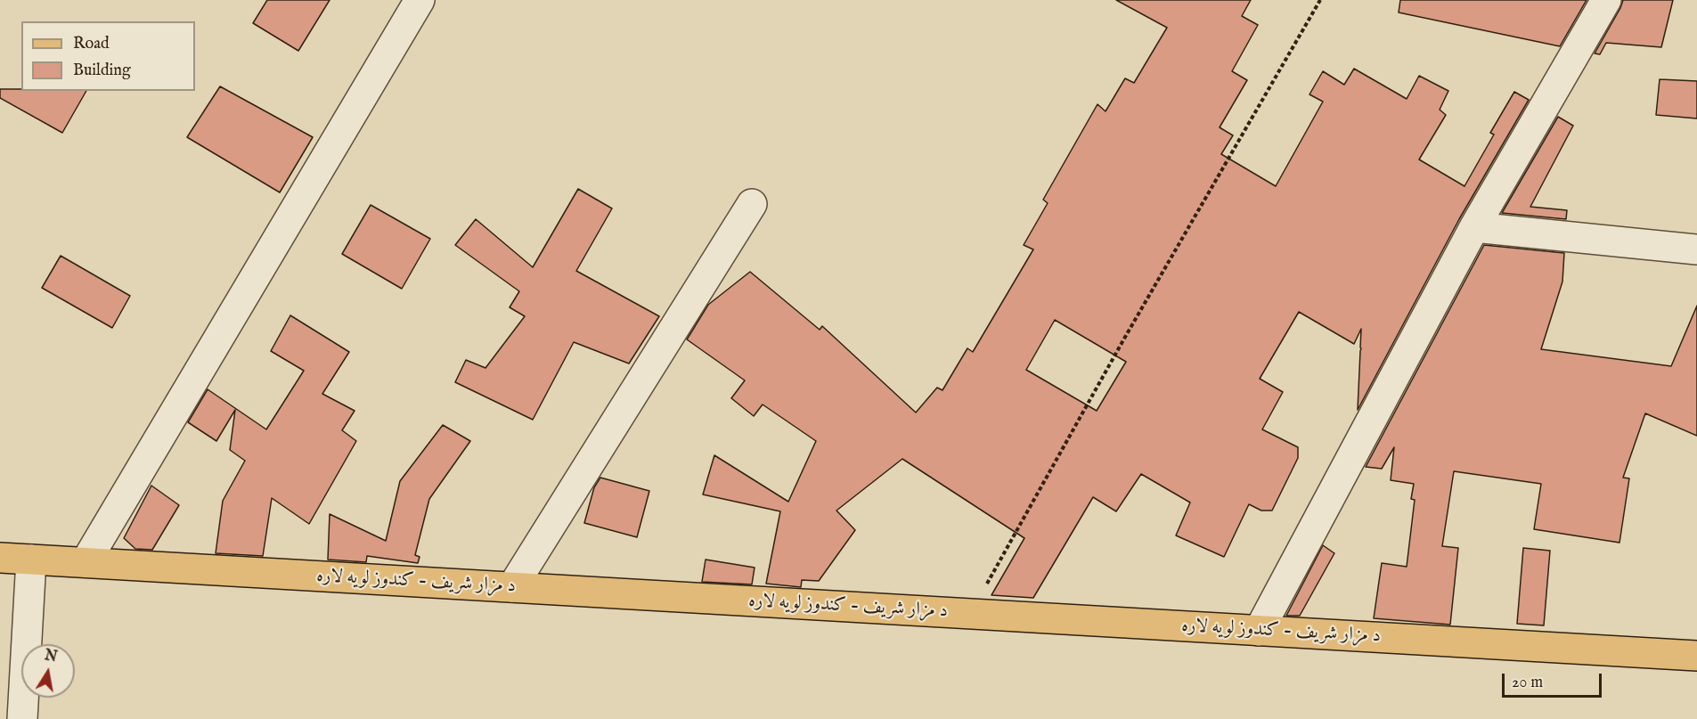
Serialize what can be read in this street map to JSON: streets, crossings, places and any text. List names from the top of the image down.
{
  "streets": {
    "main road": ["د مزار شریف - کندوز لویه لاره"]
  },
  "legend": ["Road", "Building"],
  "scale_bar": "20 m",
  "north": "top"
}
